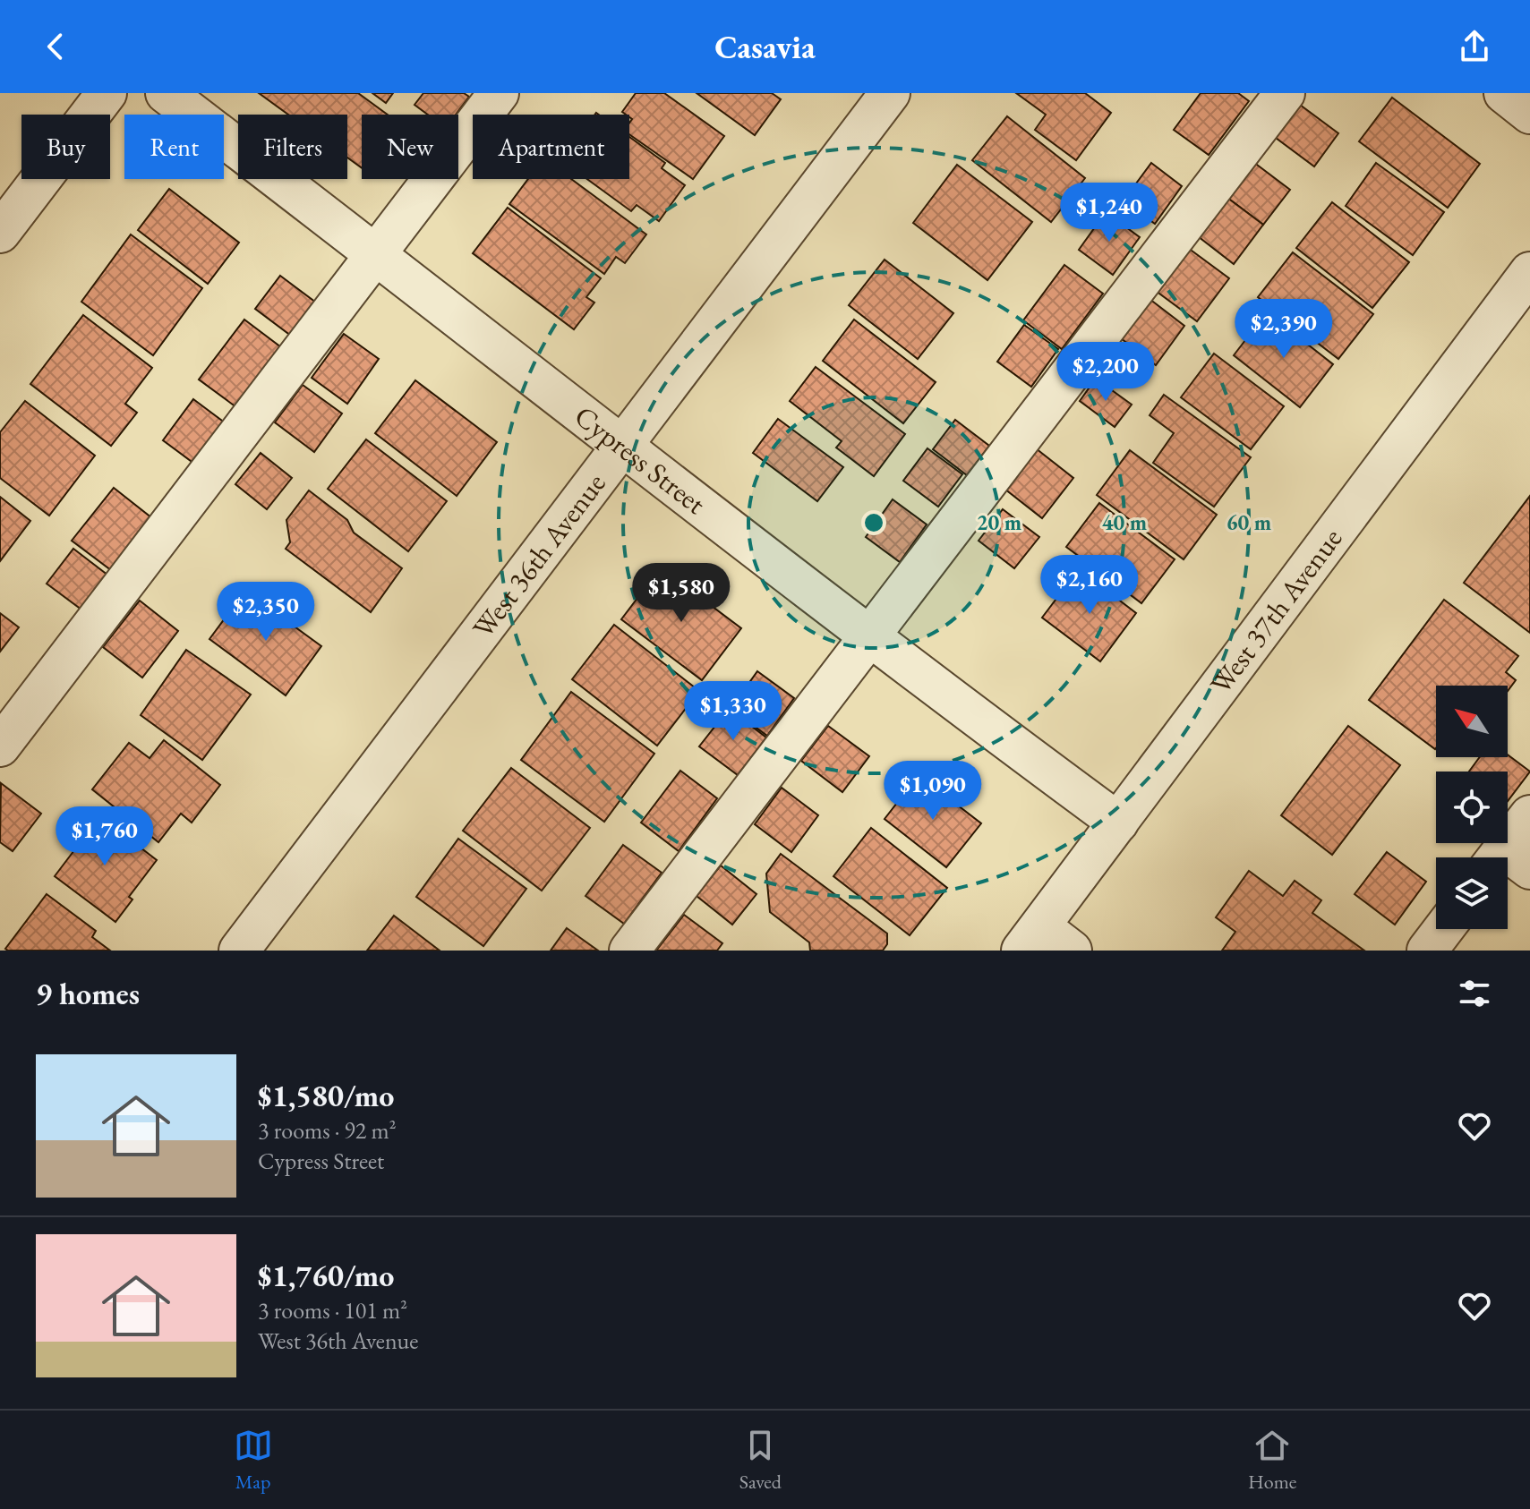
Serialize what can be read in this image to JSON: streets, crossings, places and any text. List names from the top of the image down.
{
  "streets": {
    "street": ["Cypress Street", "West 36th Avenue", "West 37th Avenue"]
  },
  "crossings": [
    ["Cypress Street", "West 36th Avenue"],
    ["Cypress Street", "West 37th Avenue"]
  ],
  "north": "top left",
  "page": {
    "header": "Casavia",
    "chip": [
      "Buy",
      "Rent",
      "Filters",
      "New",
      "Apartment"
    ],
    "price": [
      "$1,240",
      "$2,390",
      "$2,200",
      "$2,160",
      "$1,580",
      "$2,350",
      "$1,330",
      "$1,090",
      "$1,760"
    ],
    "heading": "9 homes",
    "list": [
      {
        "name": "$1,580/mo",
        "note": "3 rooms · 92 m² · Cypress Street"
      },
      {
        "name": "$1,760/mo",
        "note": "3 rooms · 101 m² · West 36th Avenue"
      }
    ],
    "tabs": ["Map", "Saved", "Home"]
  },
  "rings": ["20 m", "40 m", "60 m"]
}
